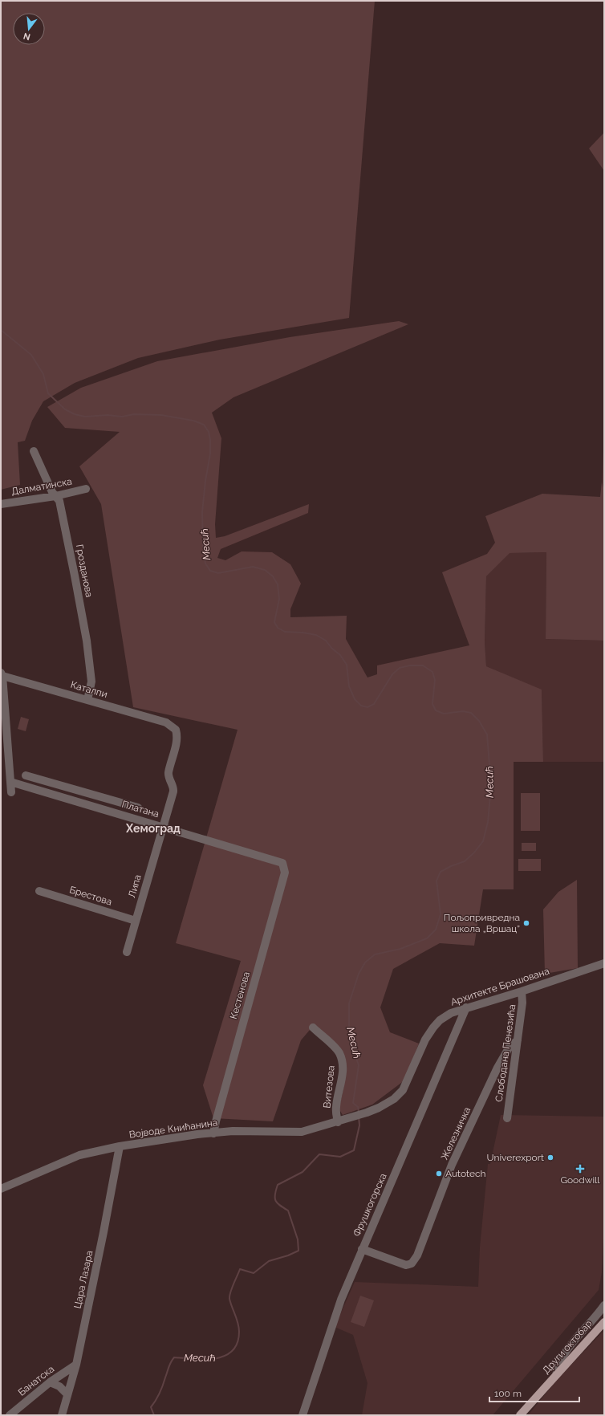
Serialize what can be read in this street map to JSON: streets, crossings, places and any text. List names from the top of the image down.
{
  "streets": {
    "main road": ["Други октобар"],
    "street": [
      "Далматинска",
      "Грозданова",
      "Каталпи",
      "Платана",
      "Липа",
      "Брестова",
      "Архитекте Брашована",
      "Кестенова",
      "Слободана Пенезића",
      "Витезова",
      "Војводе Книћанина",
      "Железничка",
      "Фрушкогорска",
      "Цара Лазара",
      "Банатска"
    ]
  },
  "crossings": [
    ["Далматинска", "Грозданова"],
    ["Грозданова", "Каталпи"],
    ["Каталпи", "Липа"],
    ["Платана", "Липа"],
    ["Платана", "Кестенова"],
    ["Липа", "Брестова"],
    ["Архитекте Брашована", "Слободана Пенезића"],
    ["Архитекте Брашована", "Војводе Книћанина"],
    ["Архитекте Брашована", "Фрушкогорска"],
    ["Кестенова", "Војводе Книћанина"],
    ["Слободана Пенезића", "Железничка"],
    ["Витезова", "Војводе Книћанина"],
    ["Војводе Книћанина", "Цара Лазара"],
    ["Железничка", "Фрушкогорска"],
    ["Цара Лазара", "Банатска"]
  ],
  "districts": ["Хемоград"],
  "water": ["Месић"],
  "places": {
    "other": ["Пољопривредна школа „Вршац”", "Univerexport", "Autotech"],
    "health": ["Goodwill"]
  },
  "scale_bar": "100 m",
  "north": "bottom"
}
